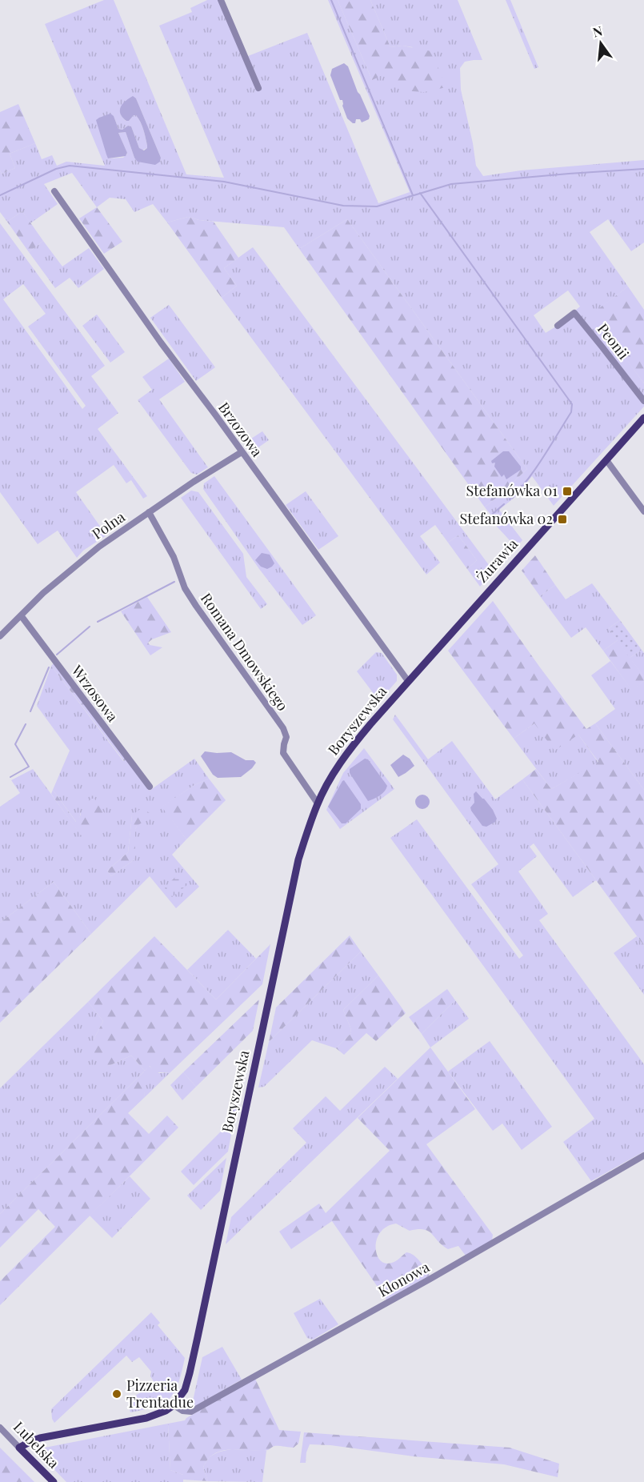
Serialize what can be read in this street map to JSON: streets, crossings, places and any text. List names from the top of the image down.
{
  "streets": {
    "main road": ["Żurawia", "Boryszewska", "Lubelska"],
    "street": [
      "Peonii",
      "Brzozowa",
      "Polna",
      "Romana Dmowskiego",
      "Wrzosowa",
      "Klonowa"
    ]
  },
  "crossings": [
    ["Brzozowa", "Polna"],
    ["Brzozowa", "Boryszewska"],
    ["Polna", "Romana Dmowskiego"],
    ["Polna", "Wrzosowa"],
    ["Żurawia", "Boryszewska"],
    ["Romana Dmowskiego", "Boryszewska"],
    ["Boryszewska", "Klonowa"]
  ],
  "places": {
    "transit": ["Stefanówka 01", "Stefanówka 02"],
    "other": ["Pizzeria Trentadue"]
  },
  "north": "top"
}
